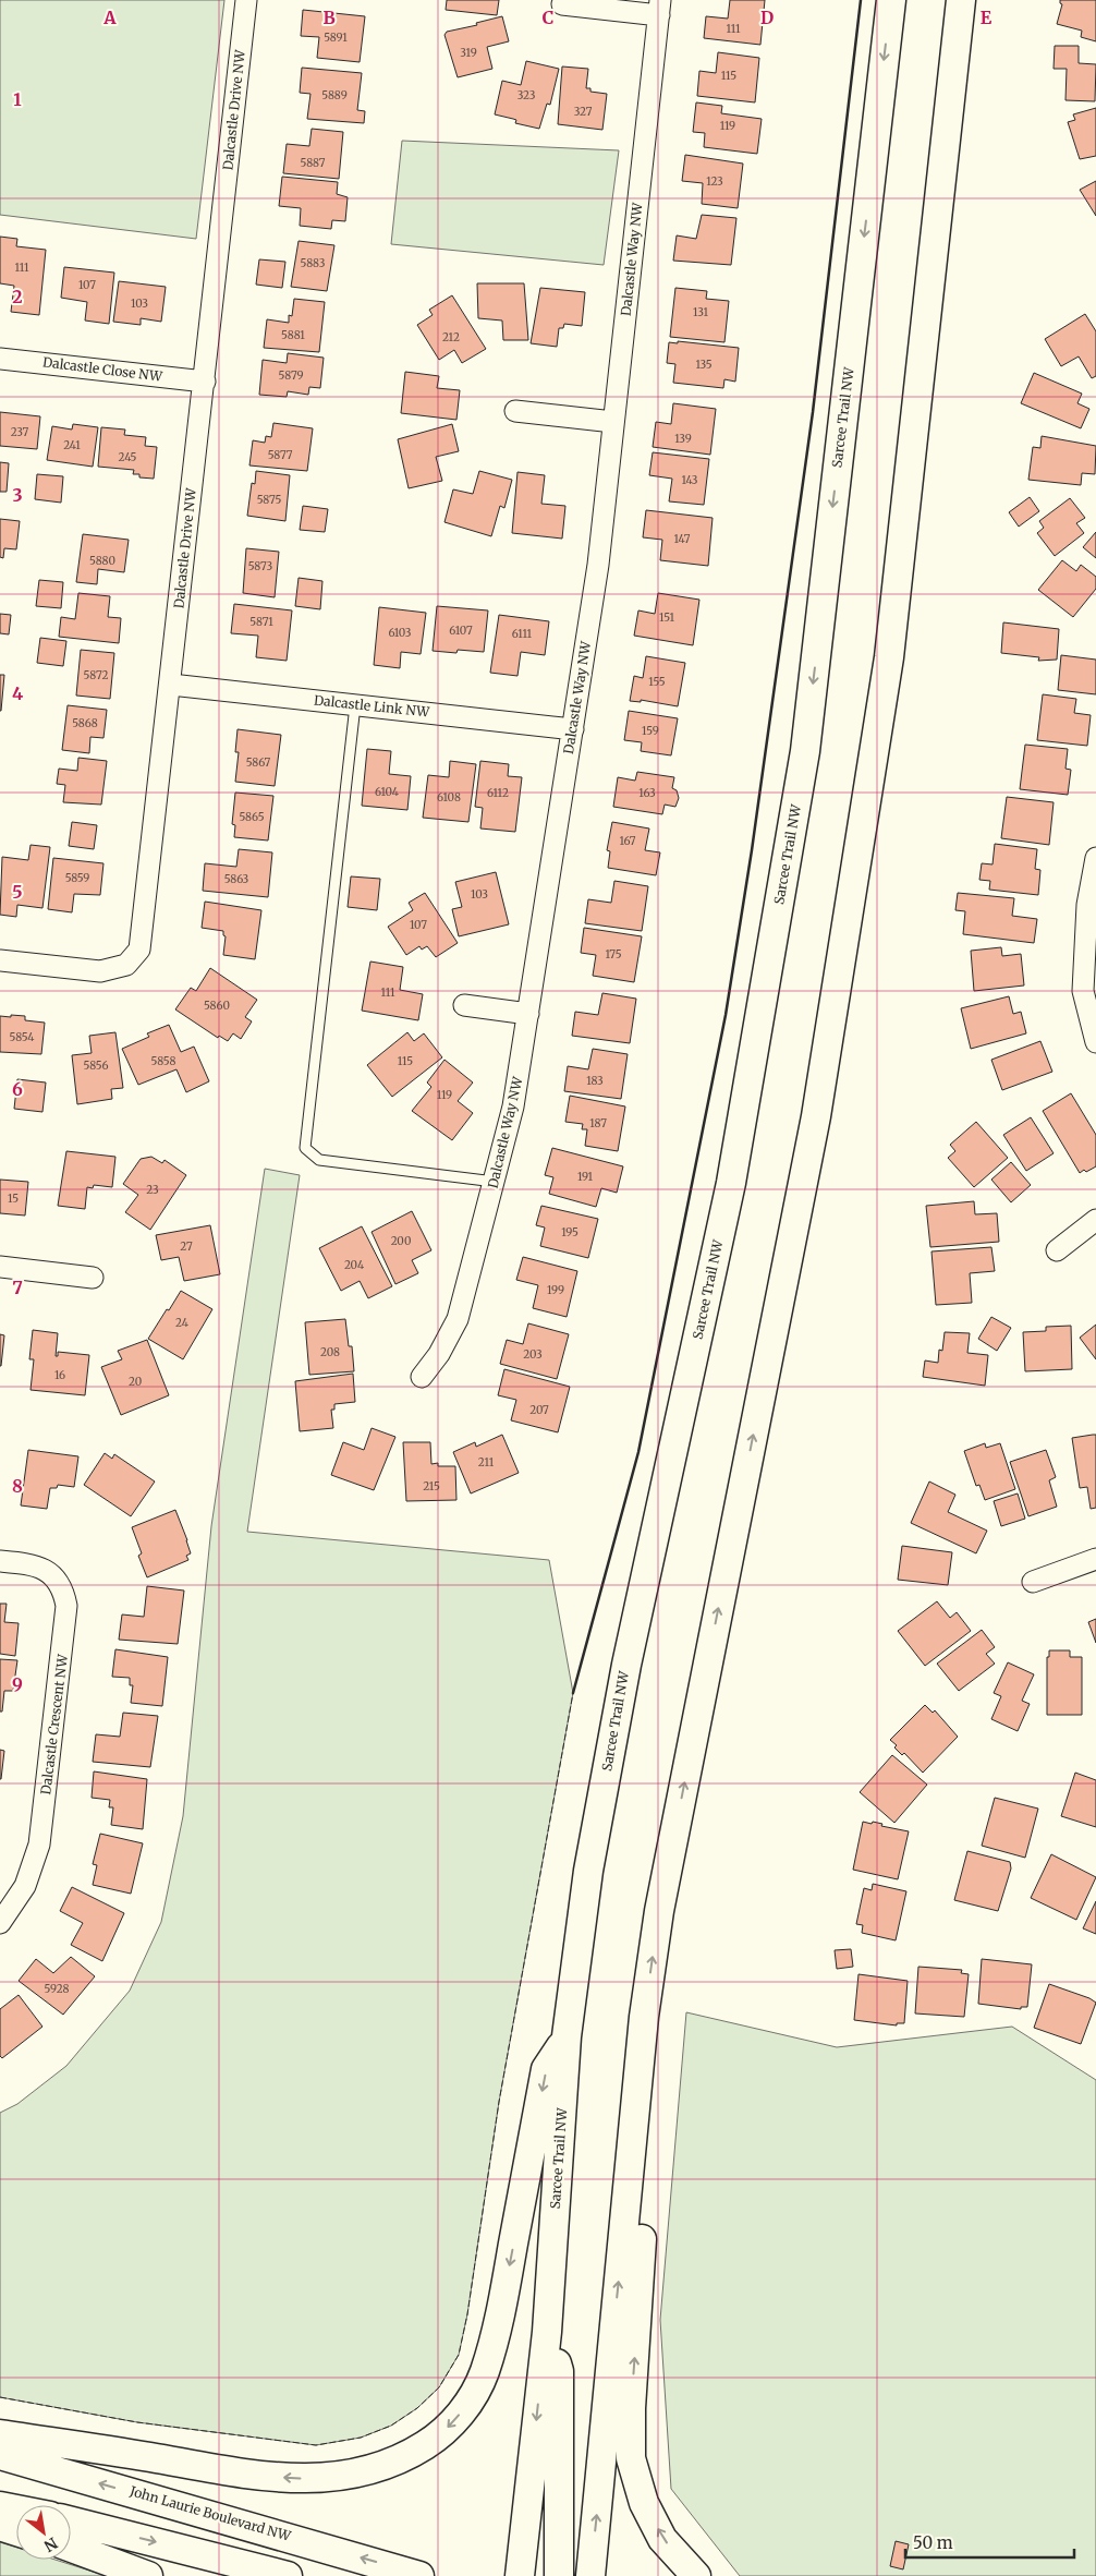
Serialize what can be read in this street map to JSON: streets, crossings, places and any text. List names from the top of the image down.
{
  "streets": {
    "main road": ["Sarcee Trail NW", "John Laurie Boulevard NW"],
    "street": [
      "Dalcastle Drive NW",
      "Dalcastle Way NW",
      "Dalcastle Close NW",
      "Dalcastle Link NW",
      "Dalcastle Crescent NW"
    ]
  },
  "crossings": [
    ["Dalcastle Drive NW", "Dalcastle Close NW"],
    ["Dalcastle Drive NW", "Dalcastle Link NW"],
    ["Dalcastle Way NW", "Dalcastle Link NW"]
  ],
  "house_numbers": [
    "111",
    "5891",
    "319",
    "115",
    "5889",
    "323",
    "327",
    "119",
    "5887",
    "123",
    "5883",
    "111",
    "107",
    "103",
    "131",
    "5881",
    "212",
    "135",
    "5879",
    "237",
    "139",
    "241",
    "5877",
    "245",
    "143",
    "5875",
    "147",
    "5880",
    "5873",
    "151",
    "5871",
    "6107",
    "6103",
    "6111",
    "5872",
    "155",
    "5868",
    "159",
    "5867",
    "6104",
    "6112",
    "163",
    "6108",
    "5865",
    "167",
    "5859",
    "5863",
    "103",
    "107",
    "175",
    "111",
    "5860",
    "5854",
    "5858",
    "115",
    "5856",
    "183",
    "119",
    "187",
    "191",
    "23",
    "15",
    "195",
    "200",
    "27",
    "204",
    "199",
    "24",
    "208",
    "203",
    "16",
    "20",
    "207",
    "211",
    "215",
    "5928"
  ],
  "scale_bar": "50 m",
  "north": "bottom right",
  "grid": {
    "columns": [
      "A",
      "B",
      "C",
      "D",
      "E"
    ],
    "rows": [
      "1",
      "2",
      "3",
      "4",
      "5",
      "6",
      "7",
      "8",
      "9"
    ]
  }
}
